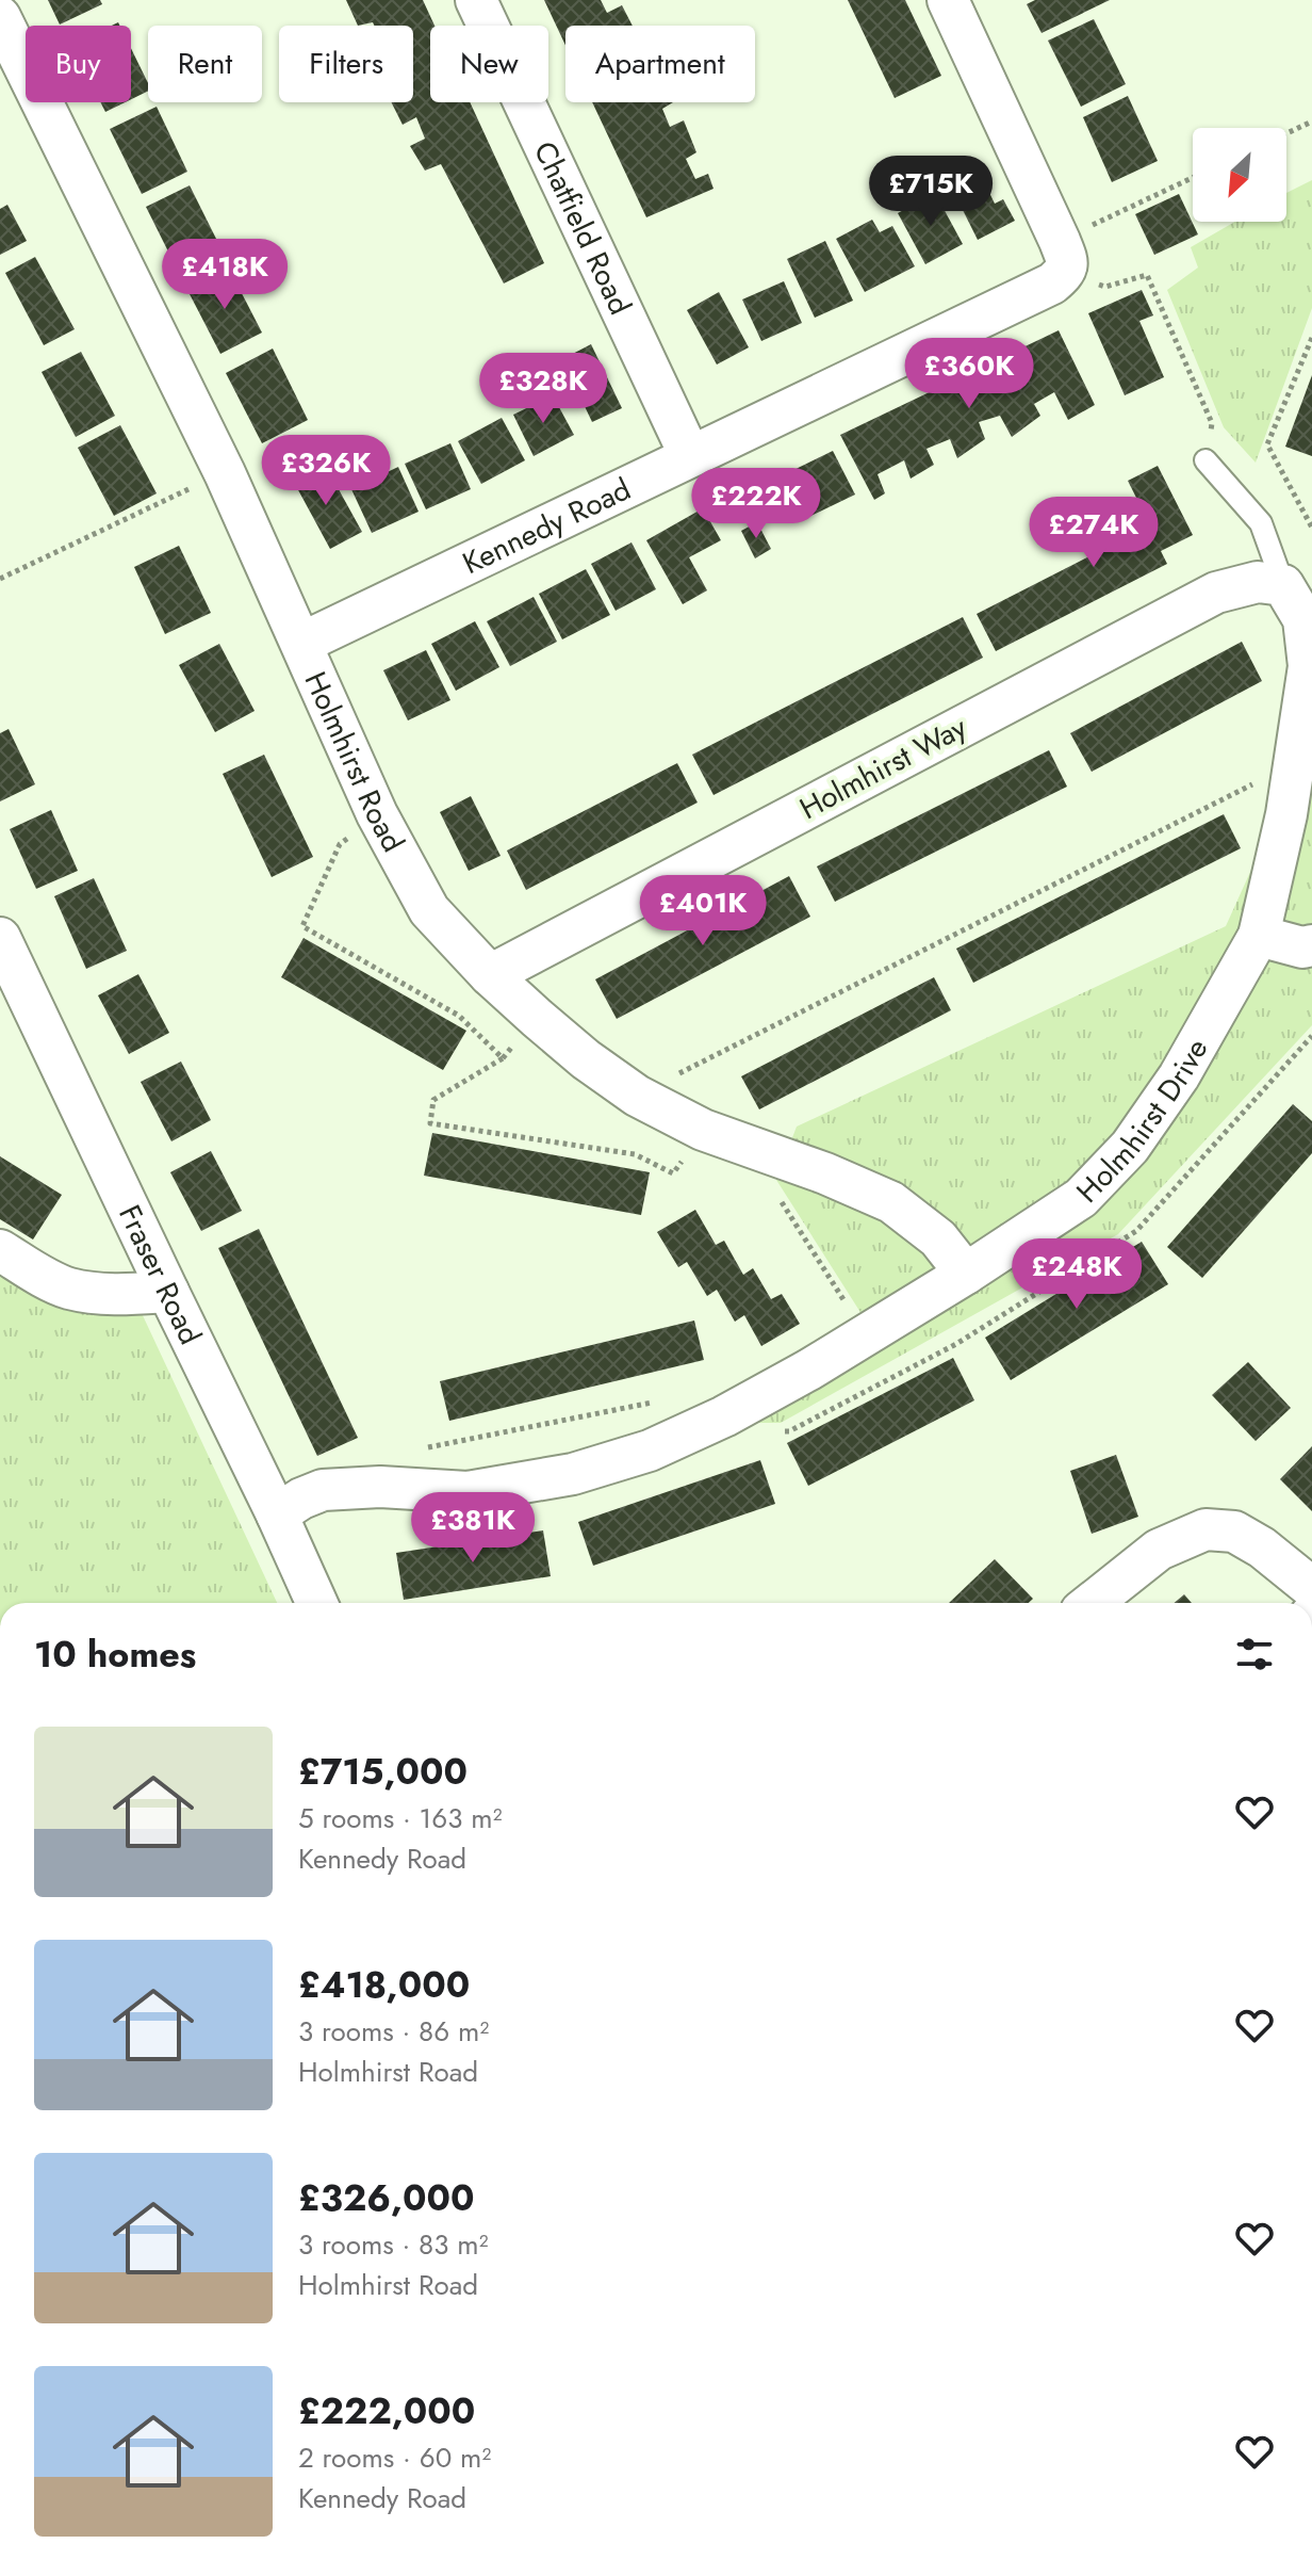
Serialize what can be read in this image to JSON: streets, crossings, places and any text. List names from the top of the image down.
{
  "streets": {
    "street": [
      "Chatfield Road",
      "Kennedy Road",
      "Holmhirst Road",
      "Holmhirst Way",
      "Holmhirst Drive",
      "Fraser Road"
    ]
  },
  "crossings": [
    ["Chatfield Road", "Kennedy Road"],
    ["Kennedy Road", "Holmhirst Road"],
    ["Holmhirst Road", "Holmhirst Way"],
    ["Holmhirst Road", "Holmhirst Drive"],
    ["Holmhirst Way", "Holmhirst Drive"],
    ["Holmhirst Drive", "Fraser Road"]
  ],
  "north": "bottom left",
  "page": {
    "chip": [
      "Buy",
      "Rent",
      "Filters",
      "New",
      "Apartment"
    ],
    "price": [
      "£715K",
      "£418K",
      "£360K",
      "£328K",
      "£326K",
      "£222K",
      "£274K",
      "£401K",
      "£248K",
      "£381K"
    ],
    "heading": "10 homes",
    "list": [
      {
        "name": "£715,000",
        "note": "5 rooms · 163 m² · Kennedy Road"
      },
      {
        "name": "£418,000",
        "note": "3 rooms · 86 m² · Holmhirst Road"
      },
      {
        "name": "£326,000",
        "note": "3 rooms · 83 m² · Holmhirst Road"
      },
      {
        "name": "£222,000",
        "note": "2 rooms · 60 m² · Kennedy Road"
      }
    ]
  }
}
